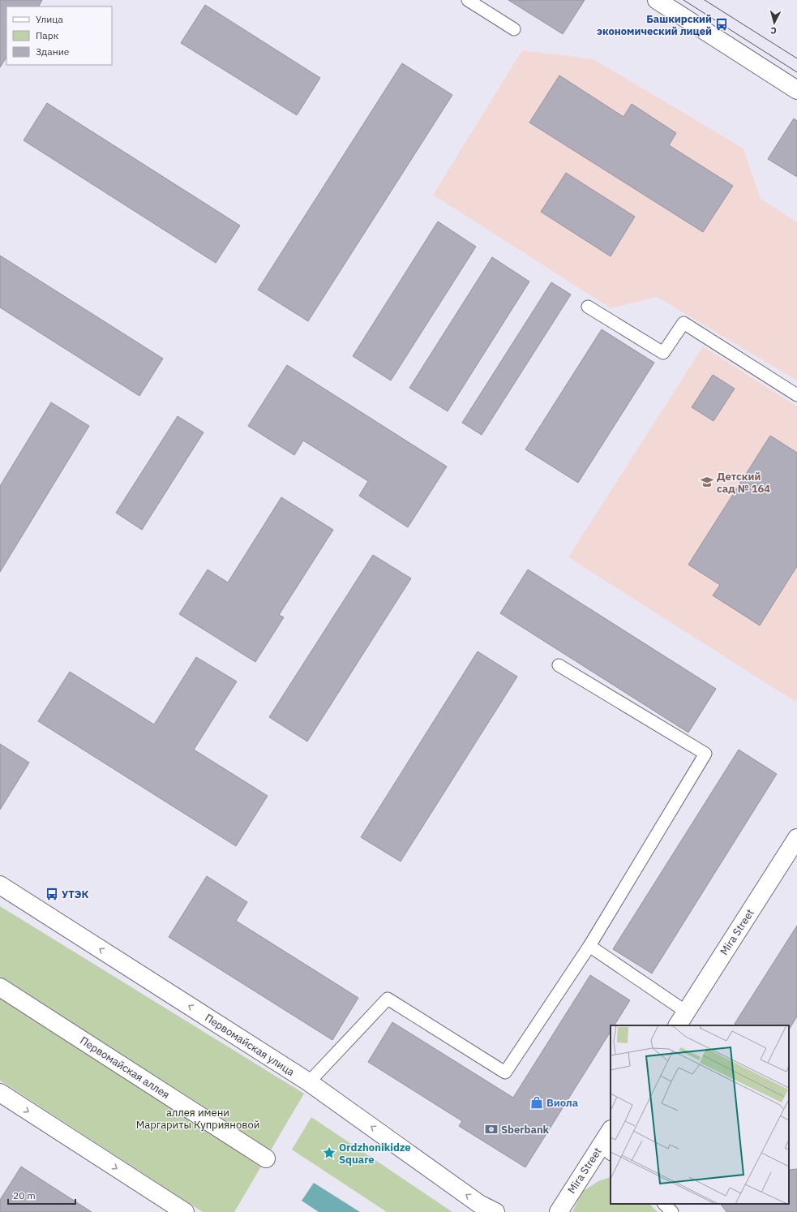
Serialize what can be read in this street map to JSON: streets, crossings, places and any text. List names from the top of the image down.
{
  "streets": {
    "main road": ["Mira Street", "Первомайская улица", "Первомайская аллея"]
  },
  "one_way": ["Первомайская улица"],
  "parks": ["аллея имени Маргариты Куприяновой"],
  "places": {
    "bus stop": ["Башкирский экономический лицей", "УТЭК"],
    "school or university": ["Детский сад № 164"],
    "shop": ["Виола"],
    "bank": ["Sberbank"],
    "place": ["Ordzhonikidze Square"]
  },
  "legend": ["Улица", "Парк", "Здание"],
  "scale_bar": "20 m",
  "north": "bottom"
}
